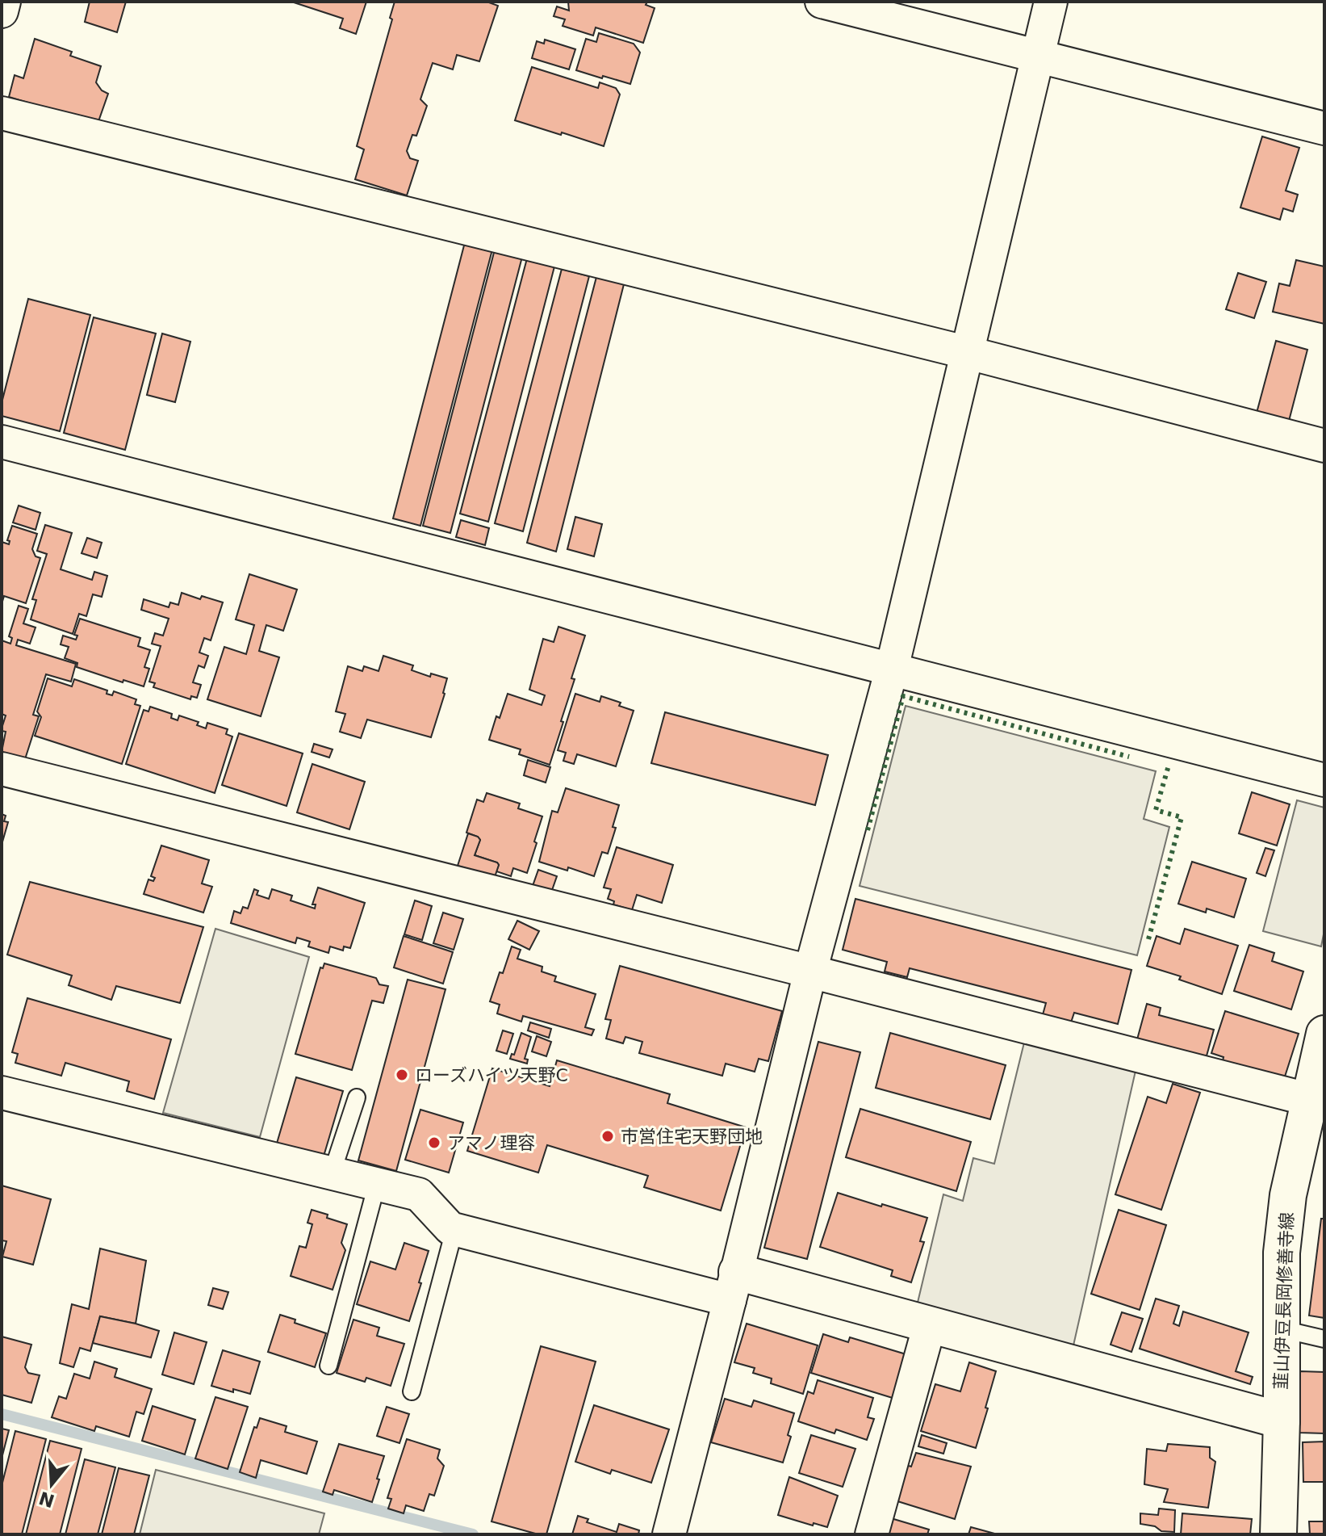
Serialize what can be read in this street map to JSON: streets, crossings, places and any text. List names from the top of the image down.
{
  "streets": {
    "street": ["韮山伊豆長岡修善寺線"]
  },
  "places": ["ローズハイツ天野C", "市営住宅天野団地", "アマノ理容"],
  "north": "bottom"
}
